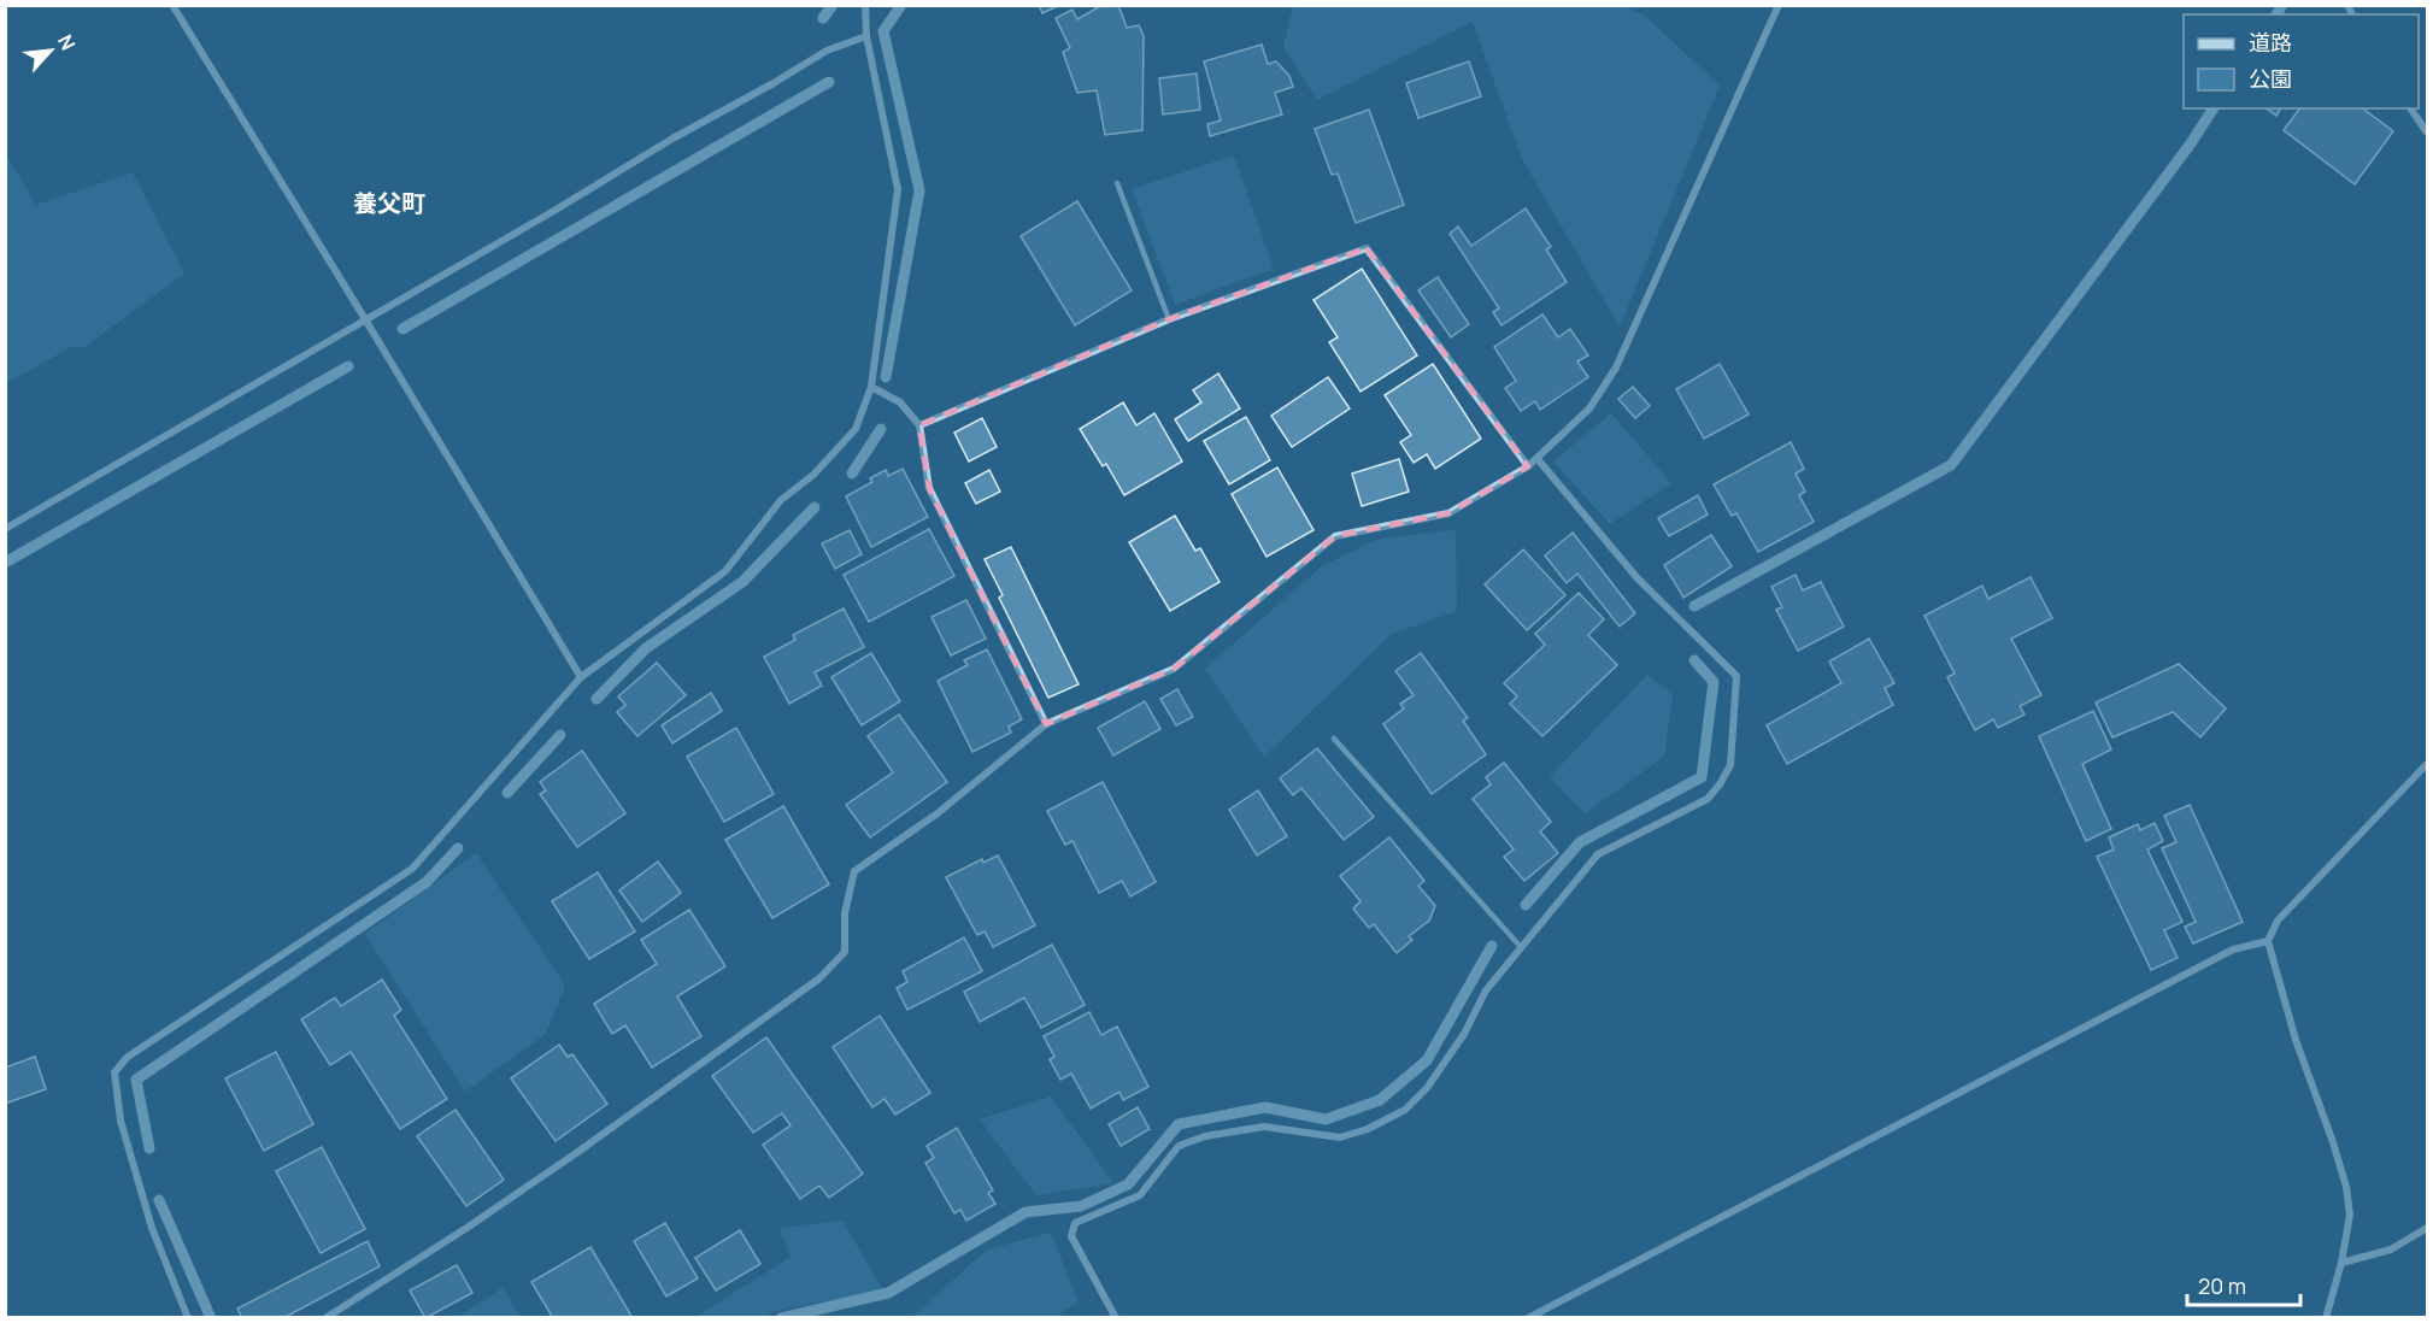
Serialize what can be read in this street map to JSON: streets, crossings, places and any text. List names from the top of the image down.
{
  "districts": ["養父町"],
  "legend": ["道路", "公園"],
  "scale_bar": "20 m",
  "north": "top right"
}
